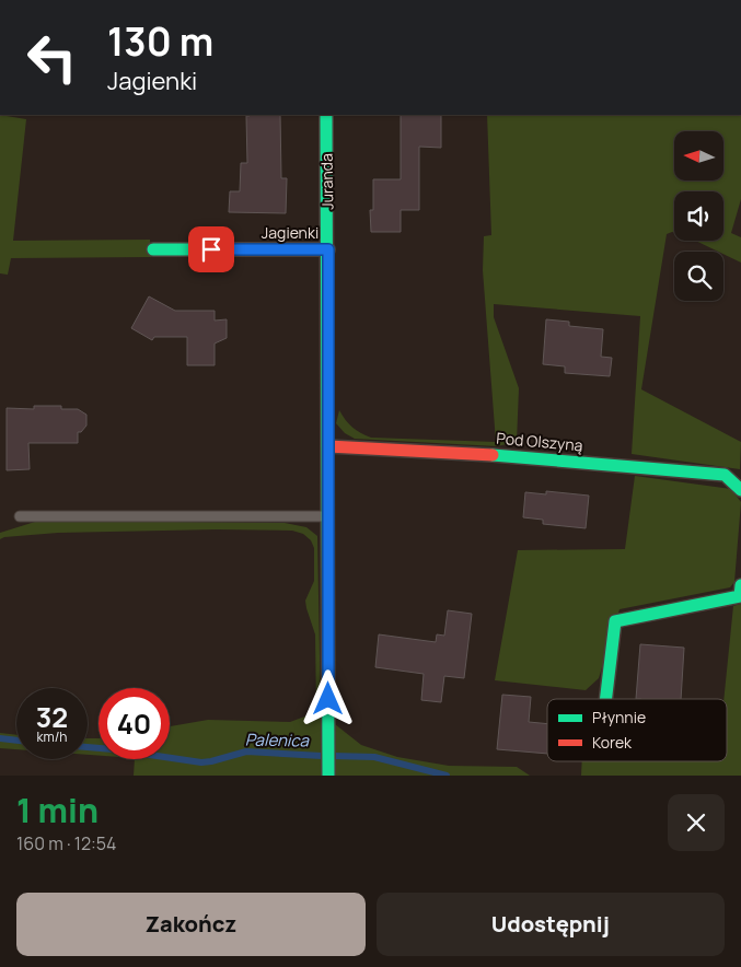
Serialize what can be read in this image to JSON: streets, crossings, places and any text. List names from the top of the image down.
{
  "streets": {
    "street": ["Juranda", "Jagienki", "Pod Olszyną"]
  },
  "crossings": [
    ["Juranda", "Jagienki"],
    ["Juranda", "Pod Olszyną"]
  ],
  "water": ["Palenica"],
  "legend": ["Płynnie", "Korek"],
  "north": "left",
  "page": {
    "turn": ["130 m", "Jagienki"],
    "speed": "32 km/h",
    "limit": "40",
    "heading": ["1 min", "160 m · 12:54"],
    "buttons": ["Zakończ", "Udostępnij"]
  }
}
